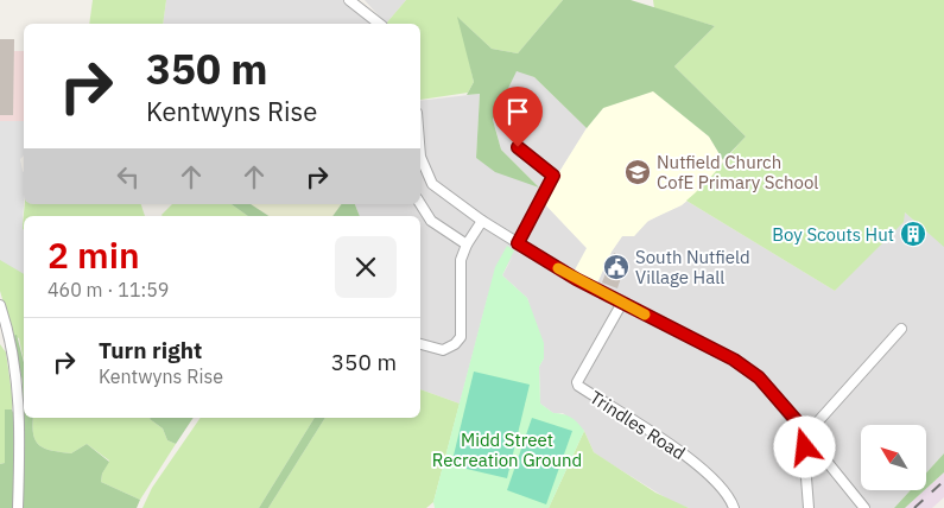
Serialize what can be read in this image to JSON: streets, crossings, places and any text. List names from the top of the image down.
{
  "streets": {
    "street": ["Trindles Road"]
  },
  "parks": ["Midd Street Recreation Ground"],
  "places": {
    "school or university": ["Nutfield Church CofE Primary School"],
    "building": ["Boy Scouts Hut"],
    "public building": ["South Nutfield Village Hall"]
  },
  "north": "top left",
  "page": {
    "turn": ["350 m", "Kentwyns Rise"],
    "heading": ["2 min", "460 m · 11:59"],
    "list": [
      {
        "name": "Turn right",
        "note": "Kentwyns Rise",
        "value": "350 m"
      }
    ]
  }
}
